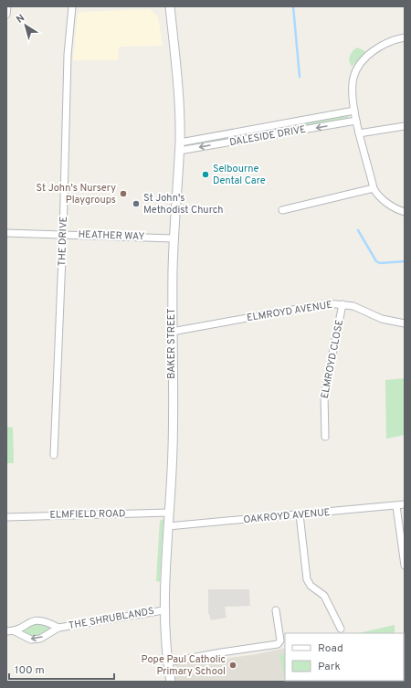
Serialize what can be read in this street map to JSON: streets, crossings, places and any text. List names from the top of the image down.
{
  "streets": {
    "street": [
      "DALESIDE DRIVE",
      "HEATHER WAY",
      "THE DRIVE",
      "ELMROYD AVENUE",
      "BAKER STREET",
      "ELMROYD CLOSE",
      "ELMFIELD ROAD",
      "OAKROYD AVENUE",
      "THE SHRUBLANDS"
    ]
  },
  "crossings": [
    ["DALESIDE DRIVE", "BAKER STREET"],
    ["HEATHER WAY", "THE DRIVE"],
    ["HEATHER WAY", "BAKER STREET"],
    ["ELMROYD AVENUE", "BAKER STREET"],
    ["ELMROYD AVENUE", "ELMROYD CLOSE"],
    ["BAKER STREET", "ELMFIELD ROAD"],
    ["BAKER STREET", "OAKROYD AVENUE"],
    ["BAKER STREET", "THE SHRUBLANDS"]
  ],
  "places": [
    "Selbourne Dental Care",
    "St John's Nursery Playgroups",
    "St John's Methodist Church",
    "Pope Paul Catholic Primary School"
  ],
  "legend": ["Road", "Park"],
  "scale_bar": "100 m",
  "north": "top left"
}
